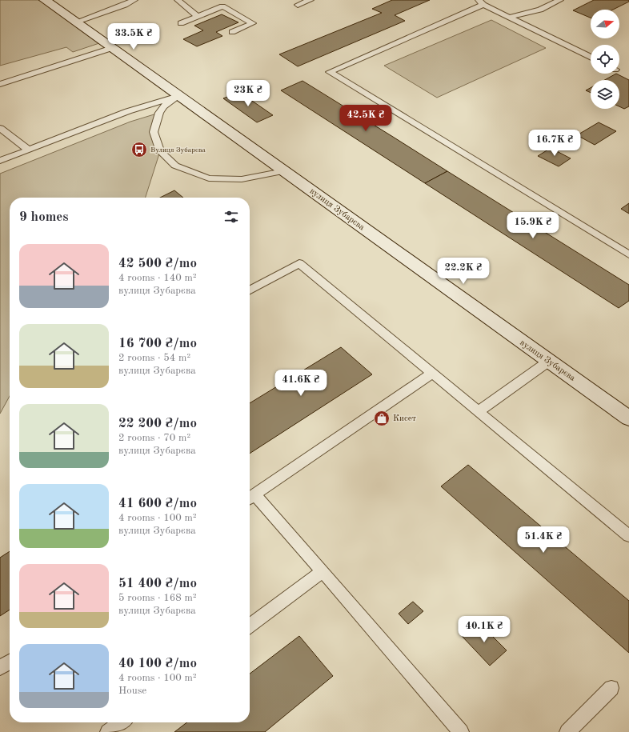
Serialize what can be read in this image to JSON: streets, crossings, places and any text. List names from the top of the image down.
{
  "streets": {
    "street": ["вулиця Зубарєва"]
  },
  "places": {
    "bus stop": ["Вулиця Зубарєва"],
    "shop": ["Кисет"]
  },
  "north": "right",
  "page": {
    "price": [
      "33.5K ₴",
      "23K ₴",
      "42.5K ₴",
      "16.7K ₴",
      "15.9K ₴",
      "22.2K ₴",
      "41.6K ₴",
      "51.4K ₴",
      "40.1K ₴"
    ],
    "heading": "9 homes",
    "list": [
      {
        "name": "42 500 ₴/mo",
        "note": "4 rooms · 140 m² · вулиця Зубарєва"
      },
      {
        "name": "16 700 ₴/mo",
        "note": "2 rooms · 54 m² · вулиця Зубарєва"
      },
      {
        "name": "22 200 ₴/mo",
        "note": "2 rooms · 70 m² · вулиця Зубарєва"
      },
      {
        "name": "41 600 ₴/mo",
        "note": "4 rooms · 100 m² · вулиця Зубарєва"
      },
      {
        "name": "51 400 ₴/mo",
        "note": "5 rooms · 168 m² · вулиця Зубарєва"
      },
      {
        "name": "40 100 ₴/mo",
        "note": "4 rooms · 100 m² · House"
      }
    ]
  }
}
